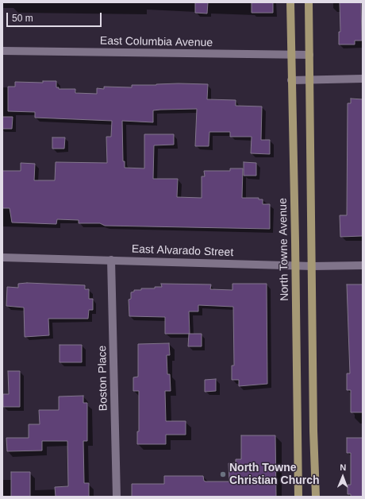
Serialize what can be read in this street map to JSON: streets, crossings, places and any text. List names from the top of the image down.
{
  "streets": {
    "main road": ["North Towne Avenue"],
    "street": ["East Columbia Avenue", "East Alvarado Street", "Boston Place"]
  },
  "crossings": [
    ["East Columbia Avenue", "North Towne Avenue"],
    ["North Towne Avenue", "East Alvarado Street"],
    ["East Alvarado Street", "Boston Place"]
  ],
  "places": ["North Towne Christian Church"],
  "scale_bar": "50 m",
  "north": "top"
}
